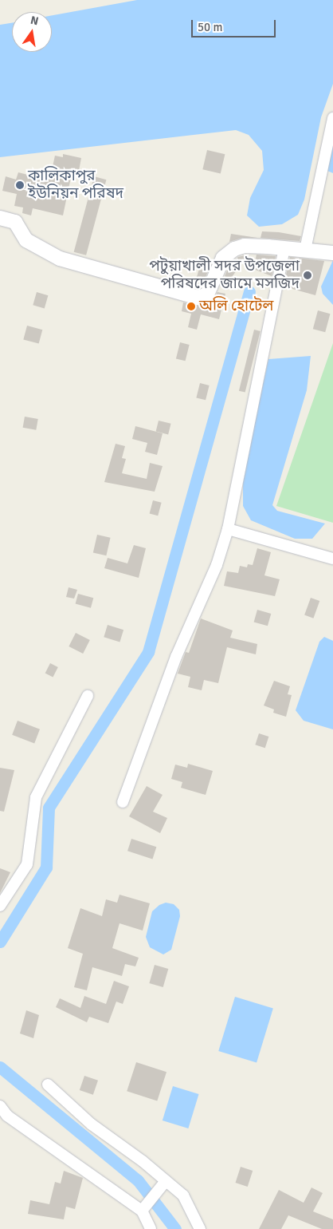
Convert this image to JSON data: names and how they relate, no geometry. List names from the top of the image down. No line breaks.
{"places":["কালিকাপুর ইউনিয়ন পরিষদ","পটুয়াখালী সদর উপজেলা পরিষদের জামে মসজিদ","অলি হোটেল"],"scale_bar":"50 m","north":"top"}
